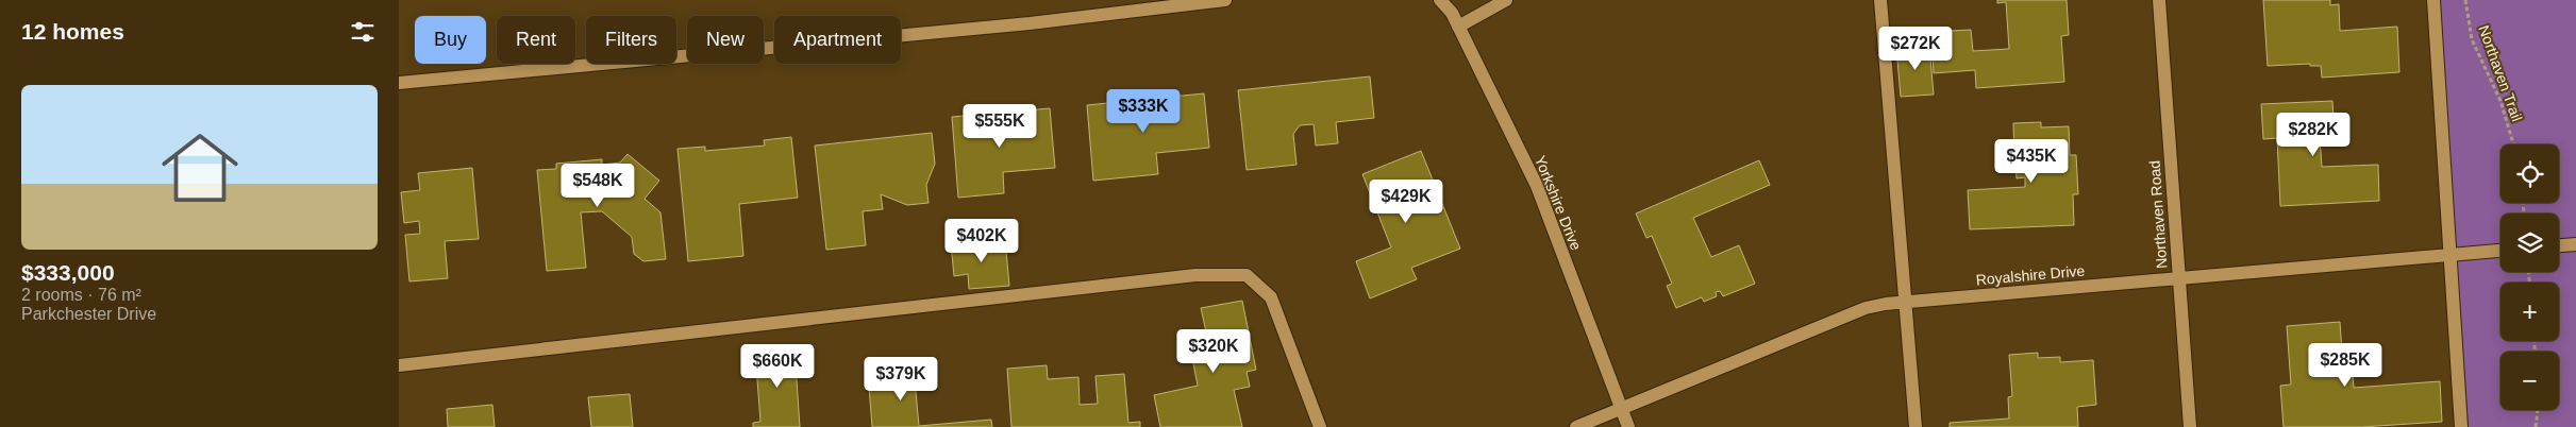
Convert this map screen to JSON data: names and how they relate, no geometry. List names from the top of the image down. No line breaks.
{"streets":{"street":["Yorkshire Drive","Northaven Road","Royalshire Drive"],"path":["Northaven Trail"]},"crossings":[["Yorkshire Drive","Royalshire Drive"],["Northaven Road","Royalshire Drive"]],"page":{"heading":"12 homes","chip":["Buy","Rent","Filters","New","Apartment"],"price":["$272K","$333K","$555K","$282K","$435K","$548K","$429K","$402K","$320K","$285K","$660K","$379K"],"list":[{"name":"$333,000","note":"2 rooms · 76 m² · Parkchester Drive"}],"map_buttons":["+","−"]}}
